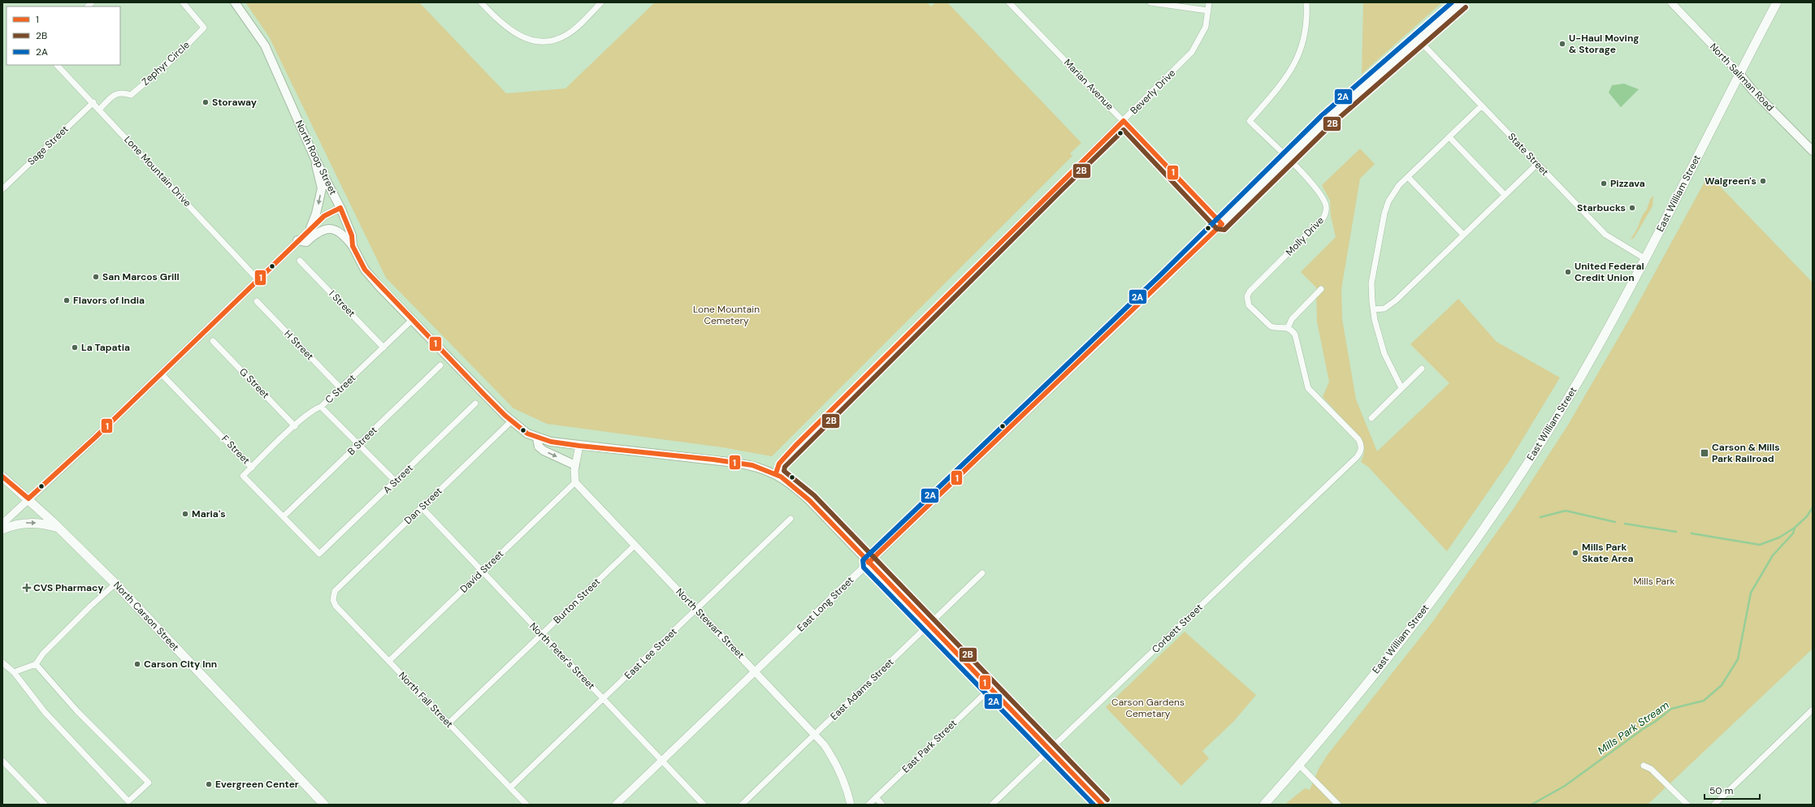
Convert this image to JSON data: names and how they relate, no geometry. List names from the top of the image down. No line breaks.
{"streets":{"main road":["North Saliman Road","North Roop Street","East William Street","North Carson Street"],"street":["Zephyr Circle","Marian Avenue","Beverly Drive","Sage Street","State Street","Lone Mountain Drive","Molly Drive","I Street","H Street","G Street","C Street","B Street","F Street","A Street","Dan Street","David Street","Burton Street","East Long Street","North Stewart Street","Corbett Street","East Lee Street","North Peter's Street","East Adams Street","North Fall Street","East Park Street"]},"crossings":[["Zephyr Circle","Lone Mountain Drive"],["North Saliman Road","East William Street"],["Marian Avenue","Beverly Drive"],["Marian Avenue","East Long Street"],["Beverly Drive","North Roop Street"],["Sage Street","Lone Mountain Drive"],["State Street","East William Street"],["State Street","East Long Street"],["North Roop Street","C Street"],["North Roop Street","Dan Street"],["North Roop Street","East Long Street"],["North Roop Street","Corbett Street"],["North Roop Street","East Adams Street"],["North Roop Street","East Park Street"],["Molly Drive","East Long Street"],["Molly Drive","Corbett Street"],["I Street","C Street"],["H Street","C Street"],["G Street","C Street"],["C Street","F Street"],["B Street","F Street"],["F Street","A Street"],["Dan Street","North Peter's Street"],["Dan Street","North Fall Street"],["David Street","North Stewart Street"],["David Street","North Peter's Street"],["David Street","North Fall Street"],["Burton Street","North Stewart Street"],["Burton Street","North Peter's Street"],["Burton Street","North Fall Street"],["East Long Street","North Stewart Street"],["East Long Street","North Peter's Street"],["North Stewart Street","East Lee Street"],["North Stewart Street","East Adams Street"],["East Lee Street","North Peter's Street"],["East Lee Street","North Fall Street"]],"water":["Mills Park Stream"],"parks":["Lone Mountain Cemetery","Mills Park","Carson Gardens Cemetary"],"places":{"other":["U-Haul Moving & Storage","Storaway","Walgreen's","Pizzava","Starbucks","United Federal Credit Union","San Marcos Grill","Flavors of India","La Tapatia","Maria's","Mills Park Skate Area","Carson City Inn","Evergreen Center"],"transit":["Carson & Mills Park Railroad"],"health":["CVS Pharmacy"]},"lines":["transit line 2A","transit line 2B","transit line 1"],"legend":["1","2B","2A"],"scale_bar":"50 m"}
